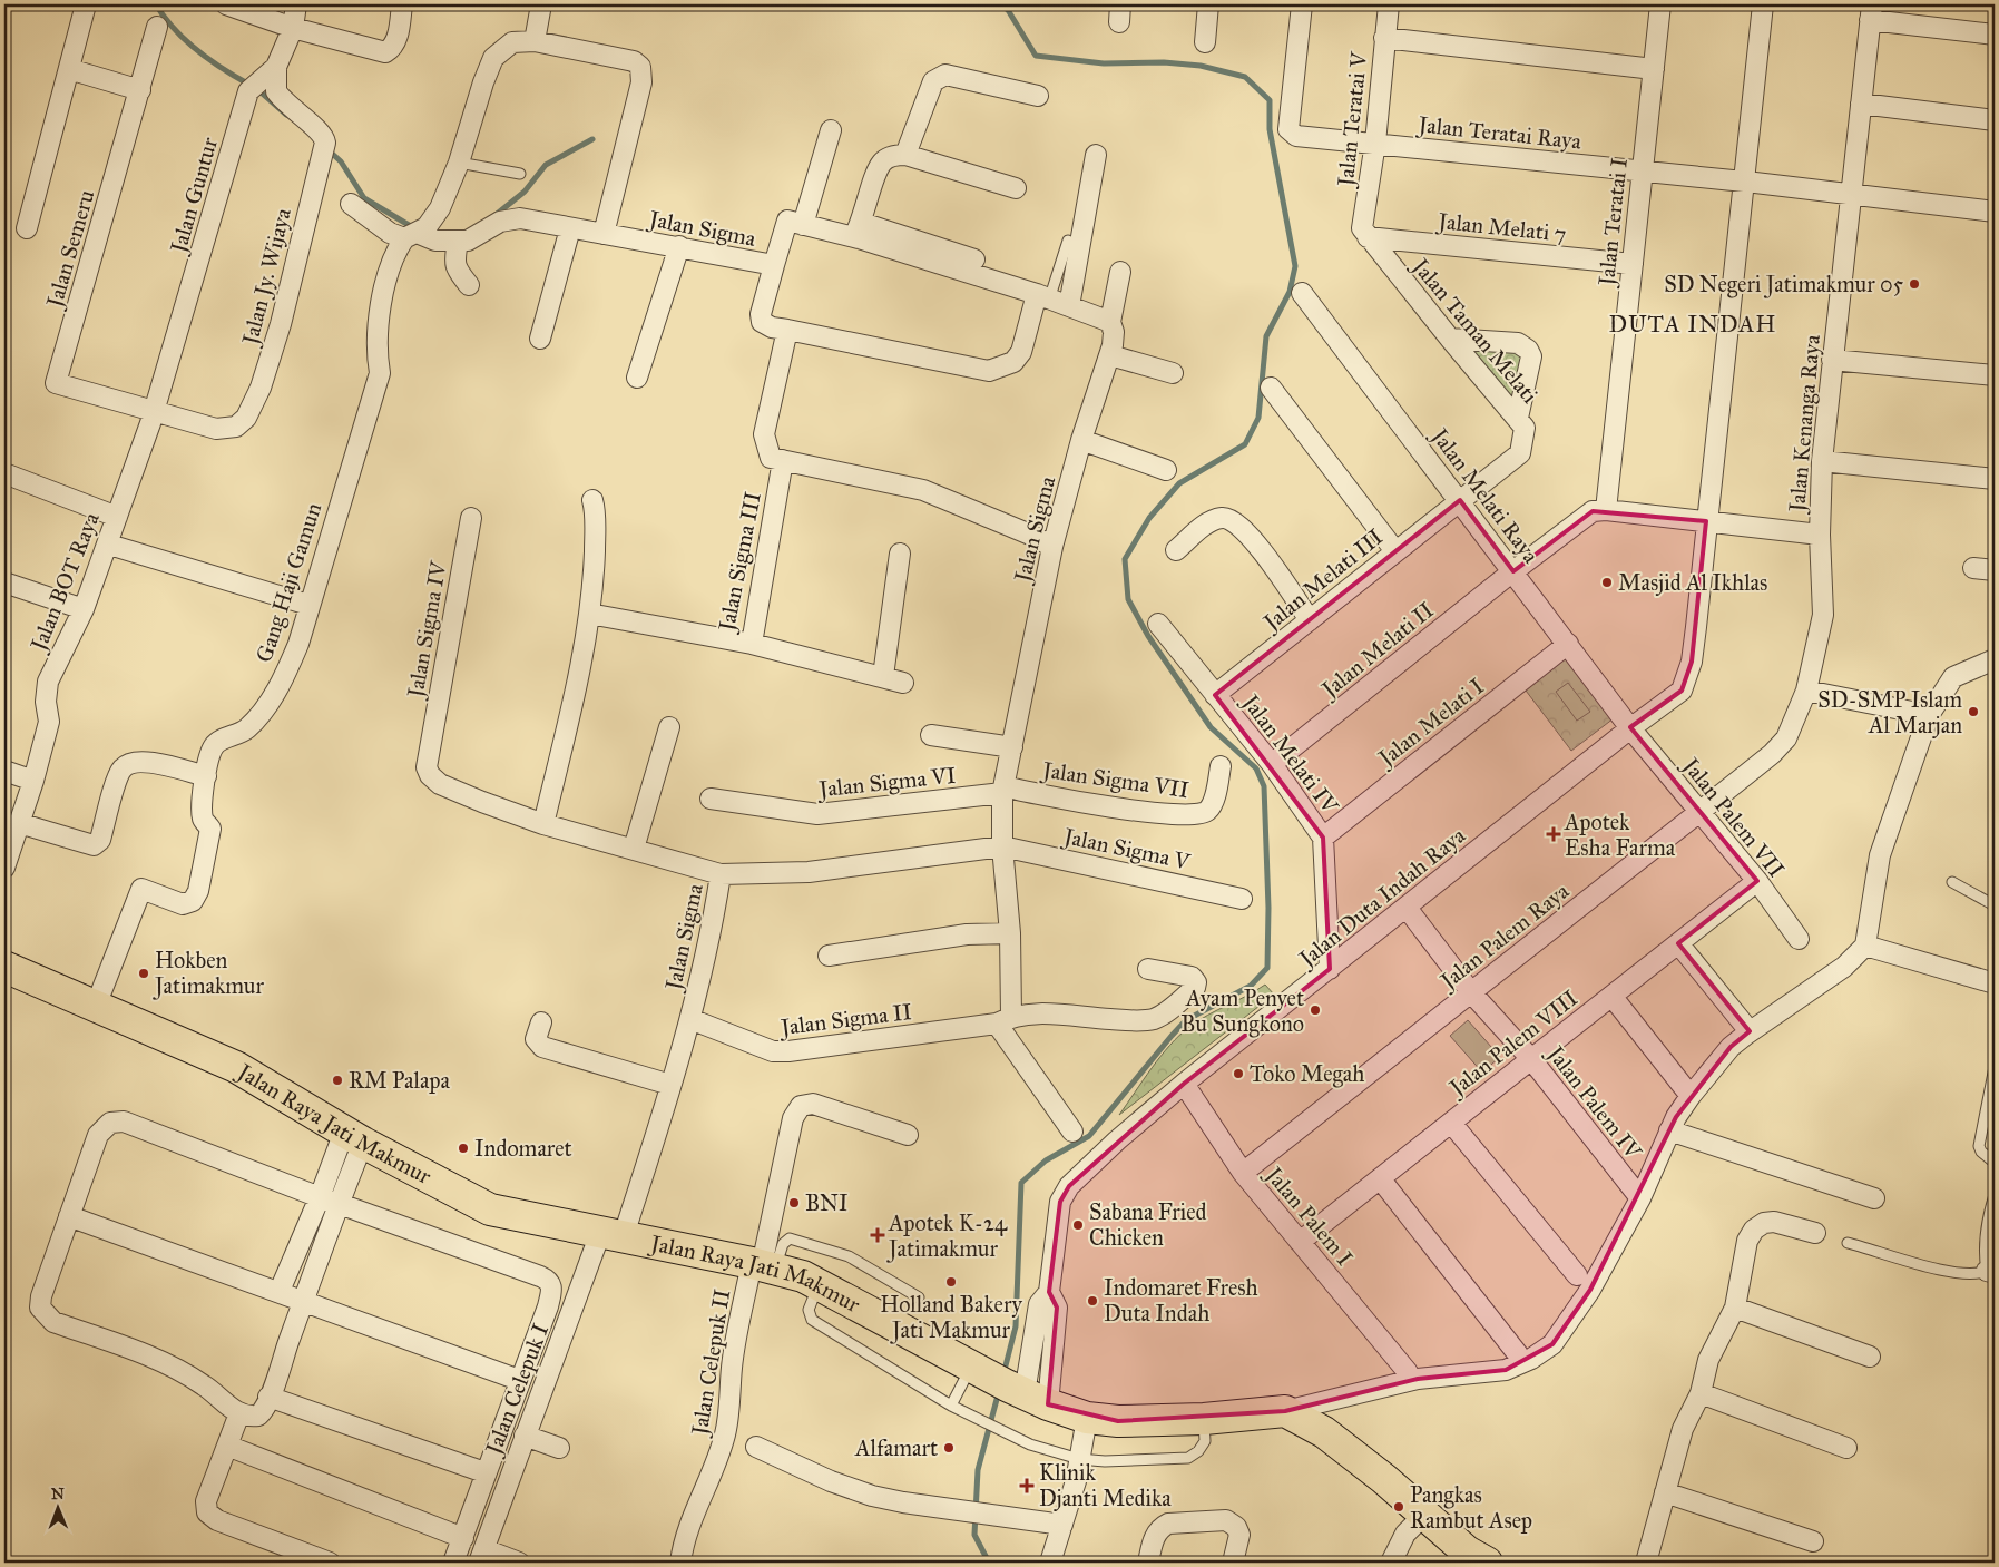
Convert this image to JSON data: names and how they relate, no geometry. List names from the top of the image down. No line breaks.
{"streets":{"main road":["Jalan Raya Jati Makmur"],"street":["Jalan Teratai V","Jalan Teratai Raya","Jalan Guntur","Jalan Teratai I","Jalan Melati 7","Jalan Sigma","Jalan Semeru","Jalan Jy. Wijaya","Jalan Taman Melati","Jalan Kenanga Raya","Jalan Melati Raya","Jalan Sigma III","Jalan Melati III","Jalan BOT Raya","Gang Haji Gamun","Jalan Sigma IV","Jalan Melati II","Jalan Melati I","Jalan Melati IV","Jalan Sigma VII","Jalan Sigma VI","Jalan Palem VII","Jalan Sigma V","Jalan Duta Indah Raya","Jalan Palem Raya","Jalan Sigma II","Jalan Palem VIII","Jalan Palem IV","Jalan Palem I","Jalan Celepuk II","Jalan Celepuk I"]},"crossings":[["Jalan Teratai V","Jalan Teratai Raya"],["Jalan Teratai V","Jalan Melati 7"],["Jalan Teratai V","Jalan Taman Melati"],["Jalan Teratai Raya","Jalan Teratai I"],["Jalan Teratai Raya","Jalan Kenanga Raya"],["Jalan Teratai Raya","Jalan Duta Indah Raya"],["Jalan Guntur","Jalan Semeru"],["Jalan Guntur","Jalan Jy. Wijaya"],["Jalan Guntur","Jalan BOT Raya"],["Jalan Teratai I","Jalan Melati 7"],["Jalan Teratai I","Jalan Kenanga Raya"],["Jalan Melati 7","Jalan Taman Melati"],["Jalan Sigma","Gang Haji Gamun"],["Jalan Sigma","Jalan Sigma IV"],["Jalan Sigma","Jalan Sigma VII"],["Jalan Sigma","Jalan Sigma VI"],["Jalan Sigma","Jalan Sigma V"],["Jalan Sigma","Jalan Sigma II"],["Jalan Sigma","Jalan Raya Jati Makmur"],["Jalan Sigma","Jalan Celepuk I"],["Jalan Semeru","Jalan Jy. Wijaya"],["Jalan Semeru","Jalan BOT Raya"],["Jalan Jy. Wijaya","Jalan BOT Raya"],["Jalan Taman Melati","Jalan Melati Raya"],["Jalan Taman Melati","Jalan Melati III"],["Jalan Kenanga Raya","Jalan Melati Raya"],["Jalan Kenanga Raya","Jalan Melati II"],["Jalan Kenanga Raya","Jalan Duta Indah Raya"],["Jalan Kenanga Raya","Jalan Palem Raya"],["Jalan Melati Raya","Jalan Melati III"],["Jalan Melati Raya","Jalan Melati II"],["Jalan Melati Raya","Jalan Melati I"],["Jalan Melati Raya","Jalan Palem VII"],["Jalan Melati Raya","Jalan Duta Indah Raya"],["Jalan Melati III","Jalan Melati IV"],["Gang Haji Gamun","Jalan Raya Jati Makmur"],["Jalan Melati II","Jalan Melati IV"],["Jalan Melati I","Jalan Melati IV"],["Jalan Melati IV","Jalan Duta Indah Raya"],["Jalan Sigma VII","Jalan Sigma VI"],["Jalan Palem VII","Jalan Duta Indah Raya"],["Jalan Palem VII","Jalan Palem Raya"],["Jalan Palem VII","Jalan Palem VIII"],["Jalan Duta Indah Raya","Jalan Palem IV"],["Jalan Duta Indah Raya","Jalan Raya Jati Makmur"],["Jalan Duta Indah Raya","Jalan Palem I"],["Jalan Palem Raya","Jalan Palem IV"],["Jalan Palem Raya","Jalan Palem I"],["Jalan Palem VIII","Jalan Palem IV"],["Jalan Palem VIII","Jalan Palem I"],["Jalan Raya Jati Makmur","Jalan Celepuk II"],["Jalan Raya Jati Makmur","Jalan Celepuk I"]],"districts":["DUTA INDAH"],"places":{"other":["SD Negeri Jatimakmur 05","Masjid Al Ikhlas","SD-SMP Islam Al Marjan","Hokben Jatimakmur","Ayam Penyet Bu Sungkono","Toko Megah","RM Palapa","Indomaret","BNI","Sabana Fried Chicken","Holland Bakery Jati Makmur","Indomaret Fresh Duta Indah","Alfamart","Pangkas Rambut Asep"],"health":["Apotek Esha Farma","Apotek K-24 Jatimakmur","Klinik Djanti Medika"]},"north":"top"}
